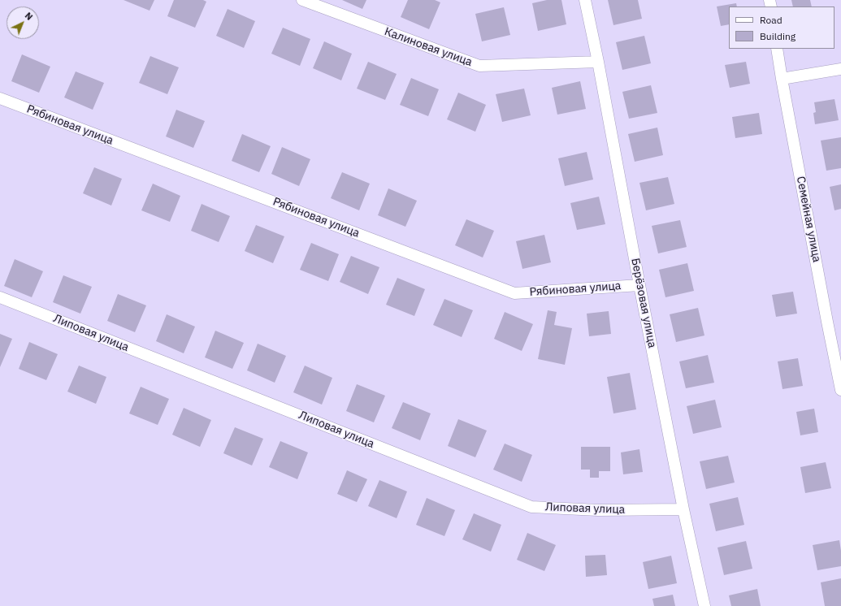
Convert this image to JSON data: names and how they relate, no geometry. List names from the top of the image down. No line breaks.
{"streets":{"street":["Калиновая улица","Рябиновая улица","Семейная улица","Берёзовая улица","Липовая улица"]},"crossings":[["Калиновая улица","Берёзовая улица"],["Рябиновая улица","Берёзовая улица"],["Берёзовая улица","Липовая улица"]],"legend":["Road","Building"],"north":"top right"}
